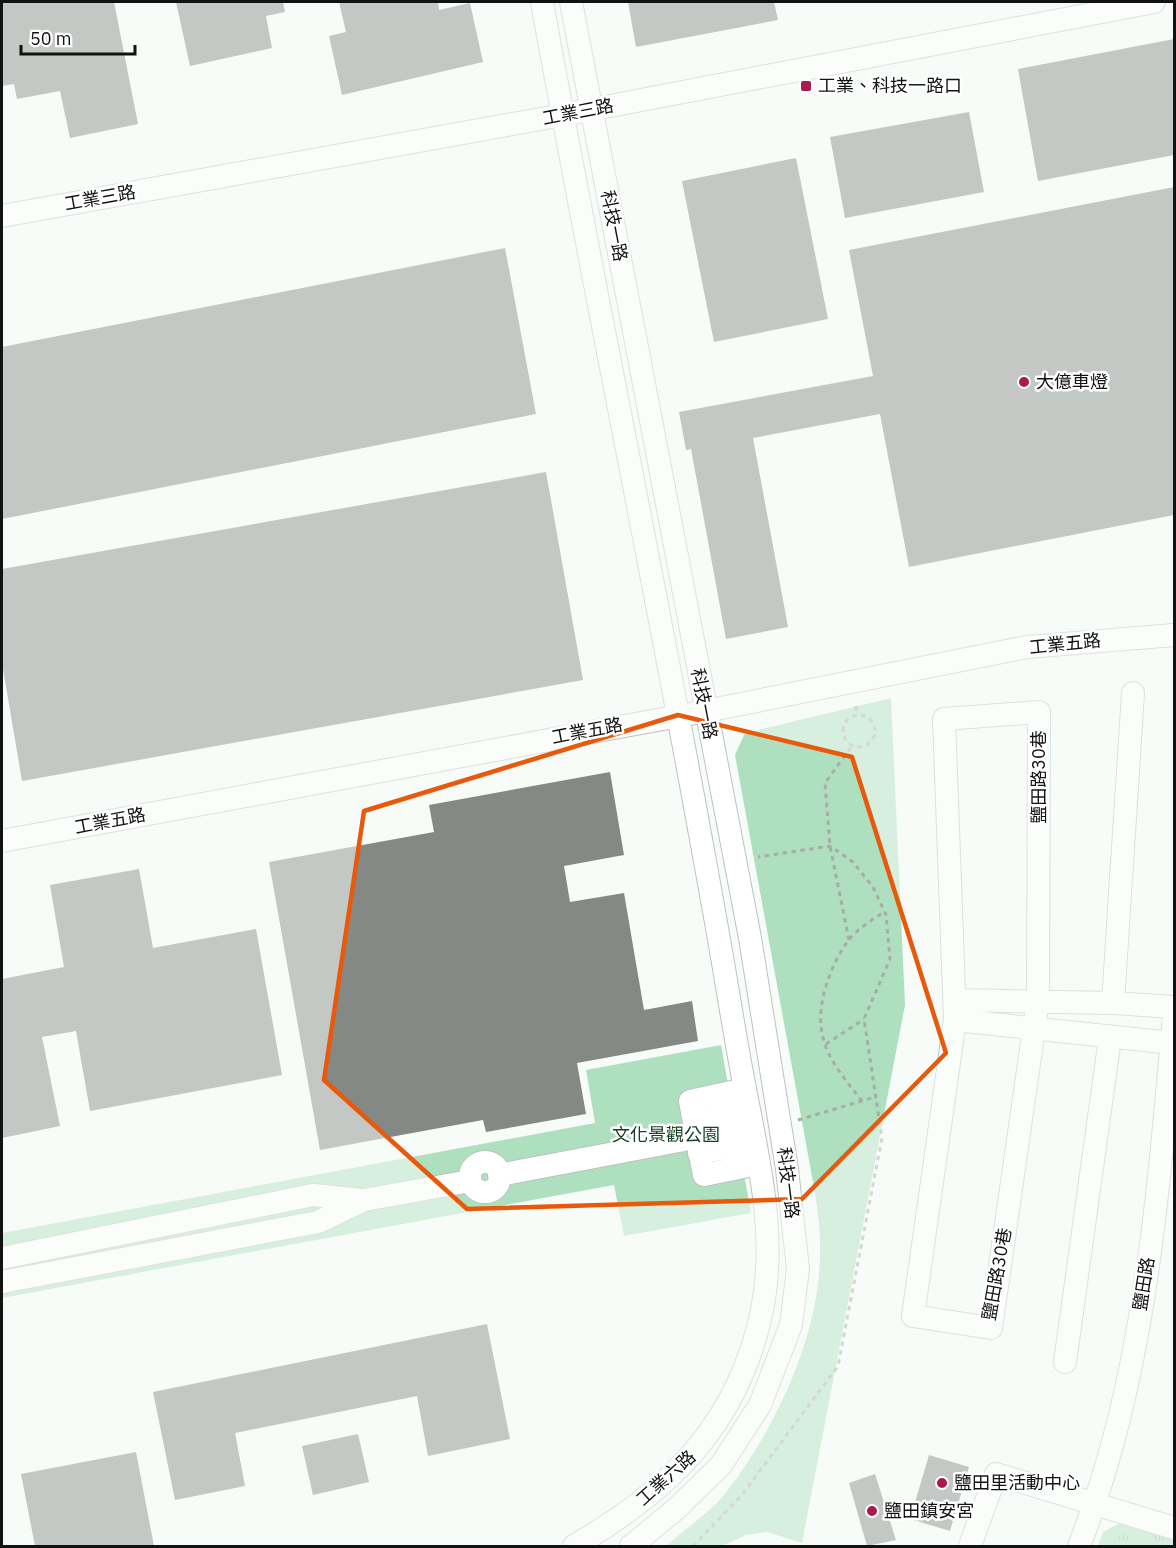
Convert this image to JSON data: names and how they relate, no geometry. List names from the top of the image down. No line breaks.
{"streets":{"street":["工業三路","科技一路","工業五路","鹽田路30巷","鹽田路","工業六路"]},"crossings":[["工業三路","科技一路"],["科技一路","工業五路"],["科技一路","工業六路"]],"parks":["文化景觀公園"],"places":{"transit":["工業、科技一路口"],"other":["大億車燈","鹽田里活動中心","鹽田鎮安宮"]},"scale_bar":"50 m"}
